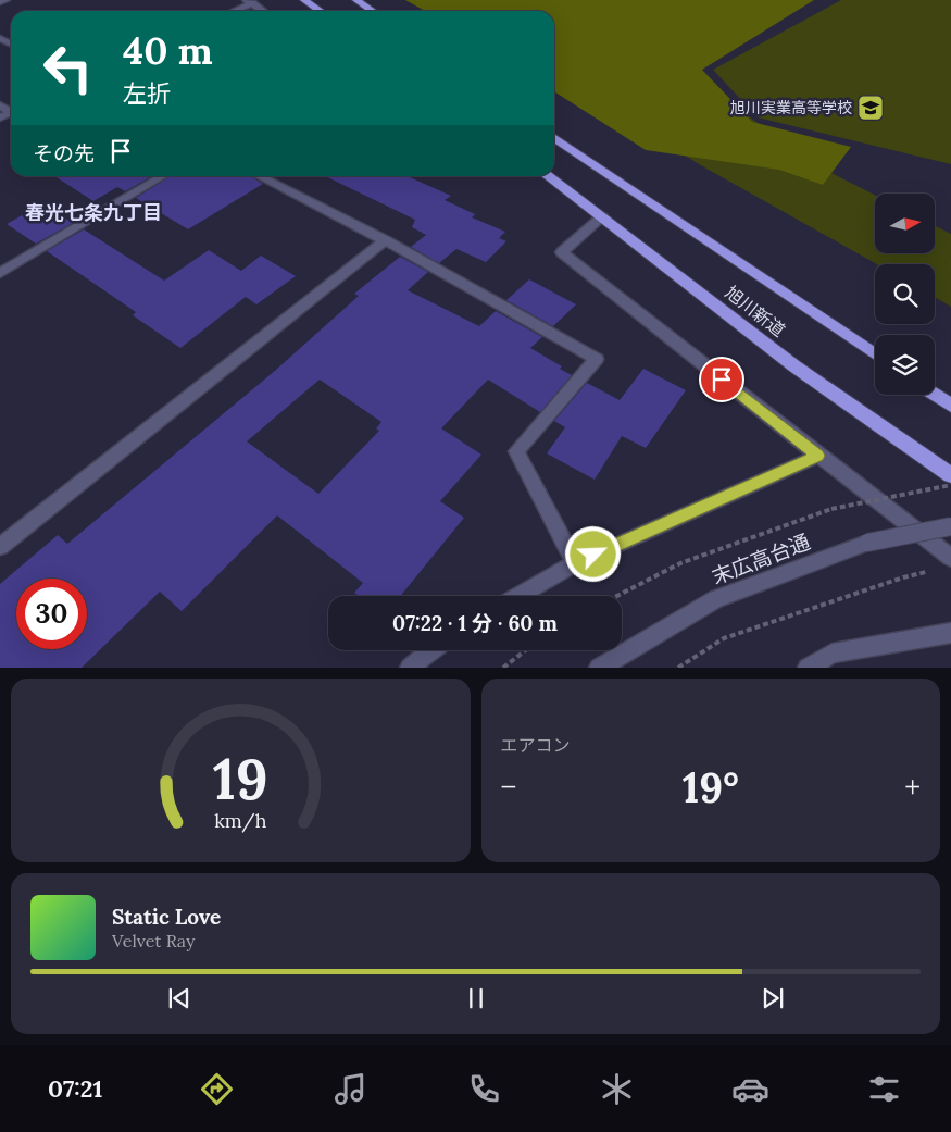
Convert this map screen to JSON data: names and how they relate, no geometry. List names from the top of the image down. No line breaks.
{"streets":{"highway":["旭川新道"],"street":["末広高台通"]},"districts":["春光七条九丁目"],"places":{"school or university":["旭川実業高等学校"]},"north":"right","page":{"turn":["40 m","左折"],"then":"その先","limit":"30","trip":"07:22 · 1 分 · 60 m","tile":"エアコン","heat":["−","19°","+"],"song":["Static Love","Velvet Ray"],"tabs":"07:21","gauge":["19","km/h"]}}
